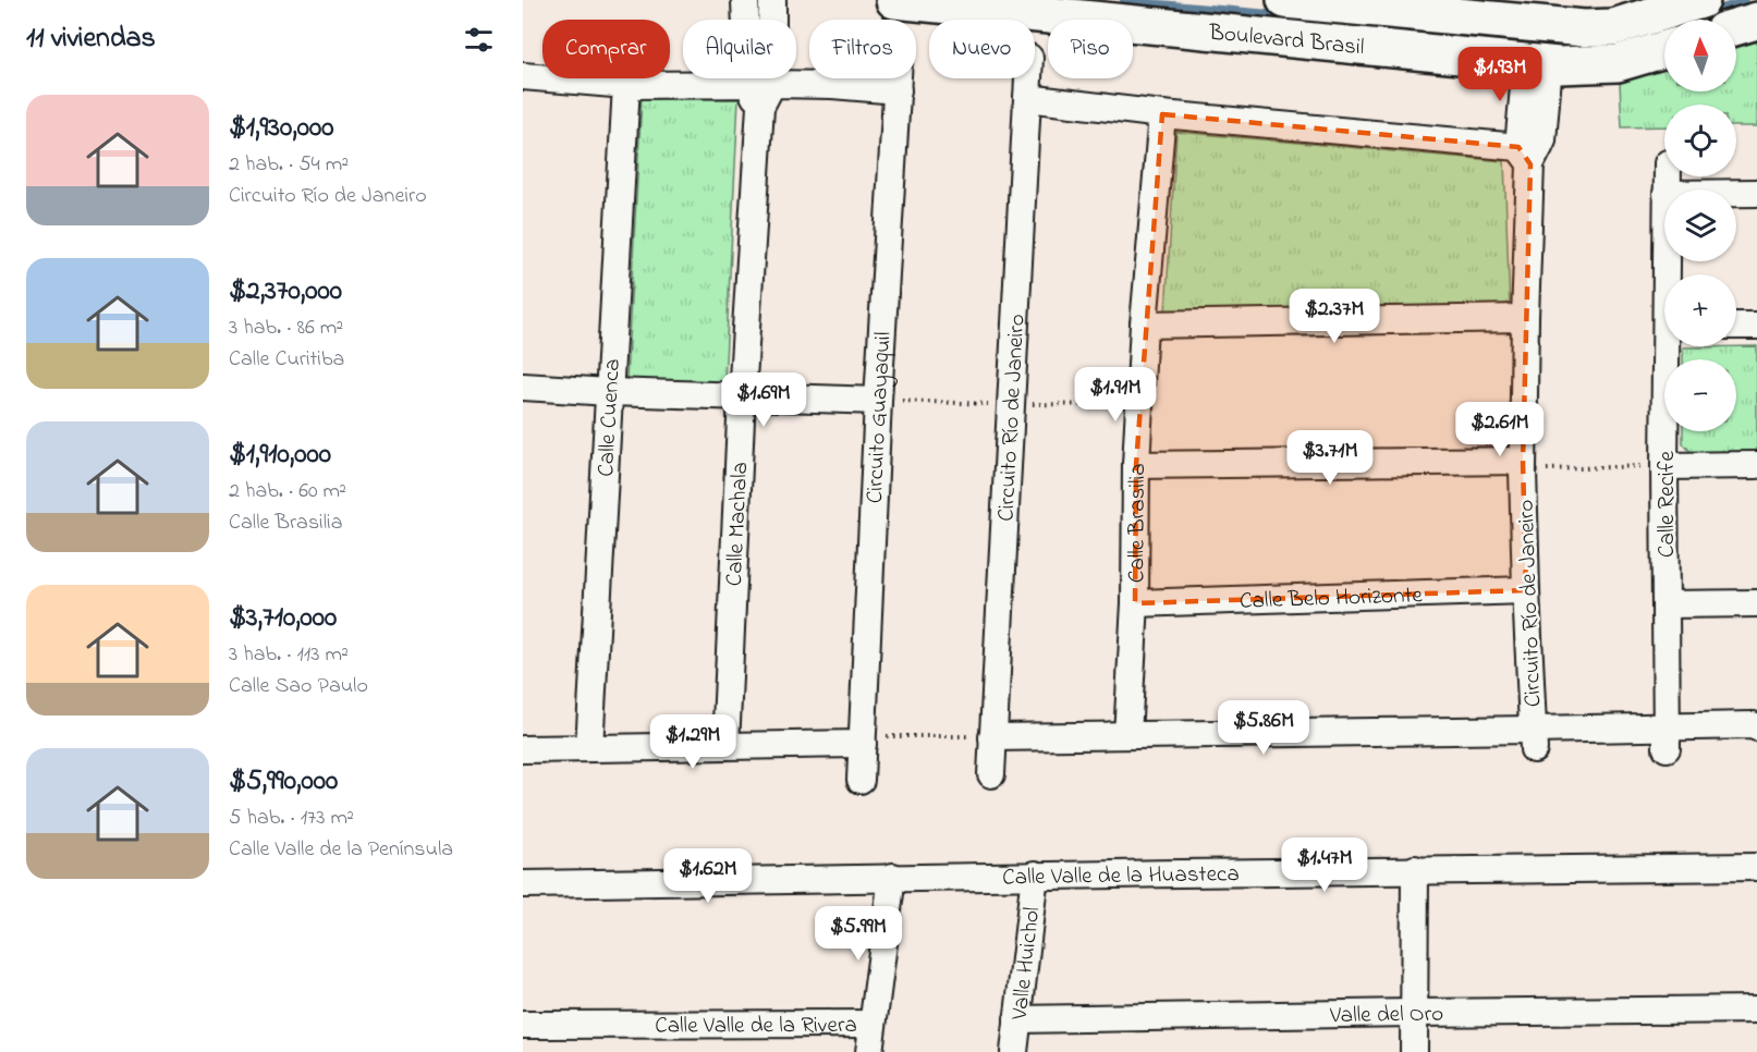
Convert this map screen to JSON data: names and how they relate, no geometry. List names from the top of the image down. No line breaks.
{"streets":{"main road":["Boulevard Brasil"],"street":["Calle Cuenca","Circuito Guayaquil","Circuito Río de Janeiro","Calle Recife","Calle Brasilia","Calle Machala","Calle Belo Horizonte","Calle Valle de la Huasteca","Valle Huichol","Valle del Oro","Calle Valle de la Rivera"]},"crossings":[["Boulevard Brasil","Circuito Río de Janeiro"],["Circuito Río de Janeiro","Calle Brasilia"],["Circuito Río de Janeiro","Calle Belo Horizonte"],["Calle Brasilia","Calle Belo Horizonte"],["Calle Valle de la Huasteca","Valle Huichol"],["Valle Huichol","Valle del Oro"]],"north":"top","page":{"heading":"11 viviendas","map_buttons":["+","−"],"chip":["Comprar","Alquilar","Filtros","Nuevo","Piso"],"price":["$1.93M","$2.37M","$1.91M","$1.69M","$2.61M","$3.71M","$5.86M","$1.29M","$1.47M","$1.62M","$5.99M"],"list":[{"name":"$1,930,000","note":"2 hab. · 54 m² · Circuito Río de Janeiro"},{"name":"$2,370,000","note":"3 hab. · 86 m² · Calle Curitiba"},{"name":"$1,910,000","note":"2 hab. · 60 m² · Calle Brasilia"},{"name":"$3,710,000","note":"3 hab. · 113 m² · Calle Sao Paulo"},{"name":"$5,990,000","note":"5 hab. · 173 m² · Calle Valle de la Península"}]}}
